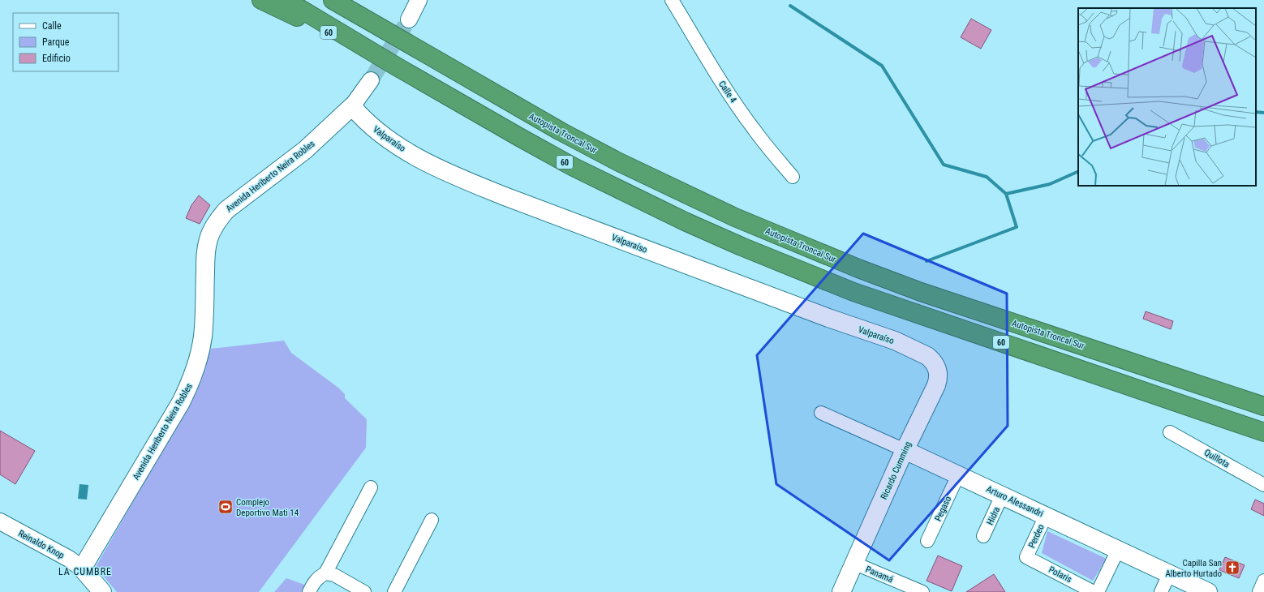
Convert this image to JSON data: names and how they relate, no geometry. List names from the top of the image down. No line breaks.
{"streets":{"highway":["60","Autopista Troncal Sur"],"main road":["Valparaíso","Avenida Heriberto Neira Robles","Ricardo Cumming","Arturo Alessandri"],"street":["Calle 4","Quillota","Pegaso","Hidra","Perdeo","Reinaldo Knop","Panamá","Polaris"]},"crossings":[["Valparaíso","Avenida Heriberto Neira Robles"],["Valparaíso","Ricardo Cumming"],["Avenida Heriberto Neira Robles","Reinaldo Knop"],["Ricardo Cumming","Arturo Alessandri"],["Ricardo Cumming","Panamá"],["Arturo Alessandri","Pegaso"],["Arturo Alessandri","Hidra"],["Arturo Alessandri","Perdeo"],["Perdeo","Polaris"]],"districts":["LA CUMBRE"],"places":{"sports":["Complejo Deportivo Mati 14"],"church":["Capilla San Alberto Hurtado"]},"legend":["Calle","Parque","Edificio"]}
